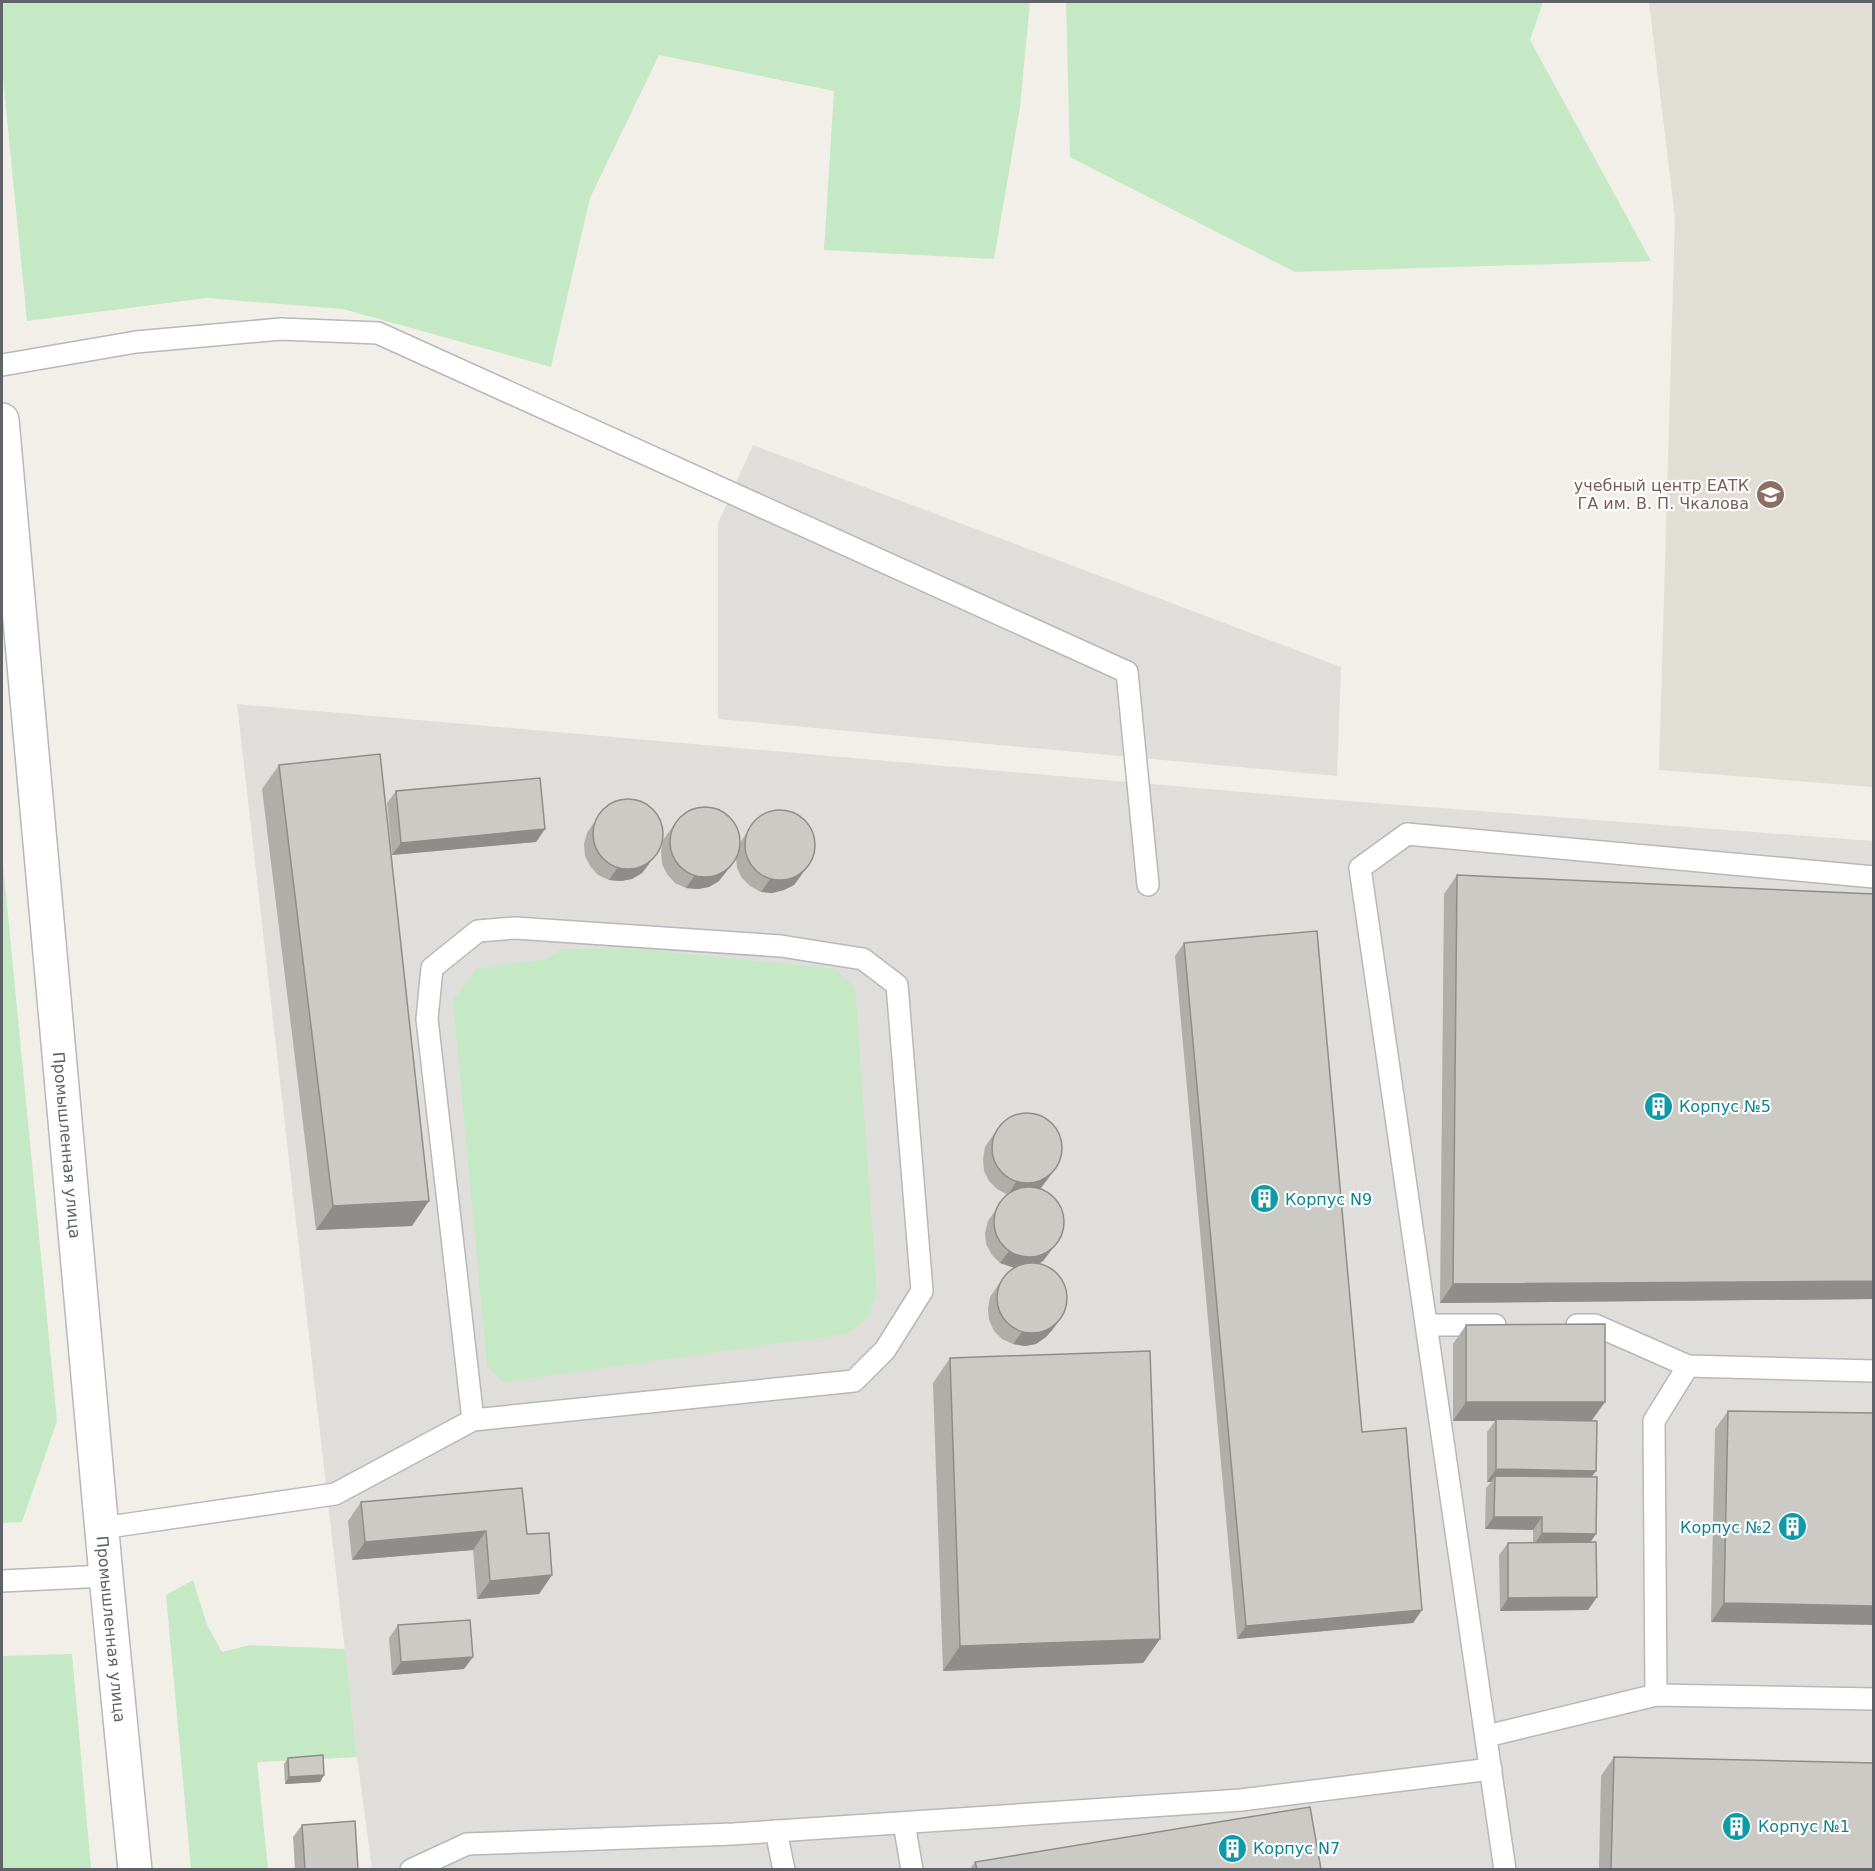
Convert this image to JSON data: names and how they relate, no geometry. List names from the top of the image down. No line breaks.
{"streets":{"street":["Промышленная улица"]},"places":{"school or university":["учебный центр ЕАТК ГА им. В. П. Чкалова"],"building":["Корпус №5","Корпус N9","Корпус №2","Корпус №1","Корпус N7"]}}
